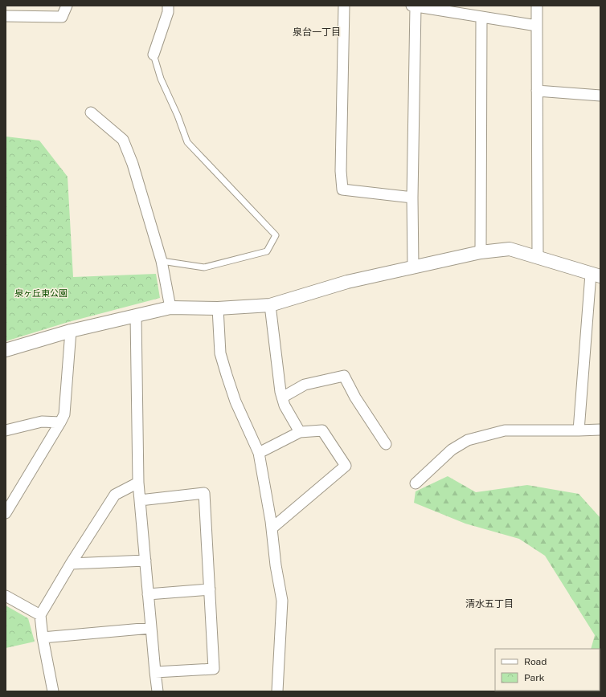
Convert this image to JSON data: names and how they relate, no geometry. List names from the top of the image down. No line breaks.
{"districts":["泉台一丁目","清水五丁目"],"parks":["泉ヶ丘東公園"],"legend":["Road","Park"]}
